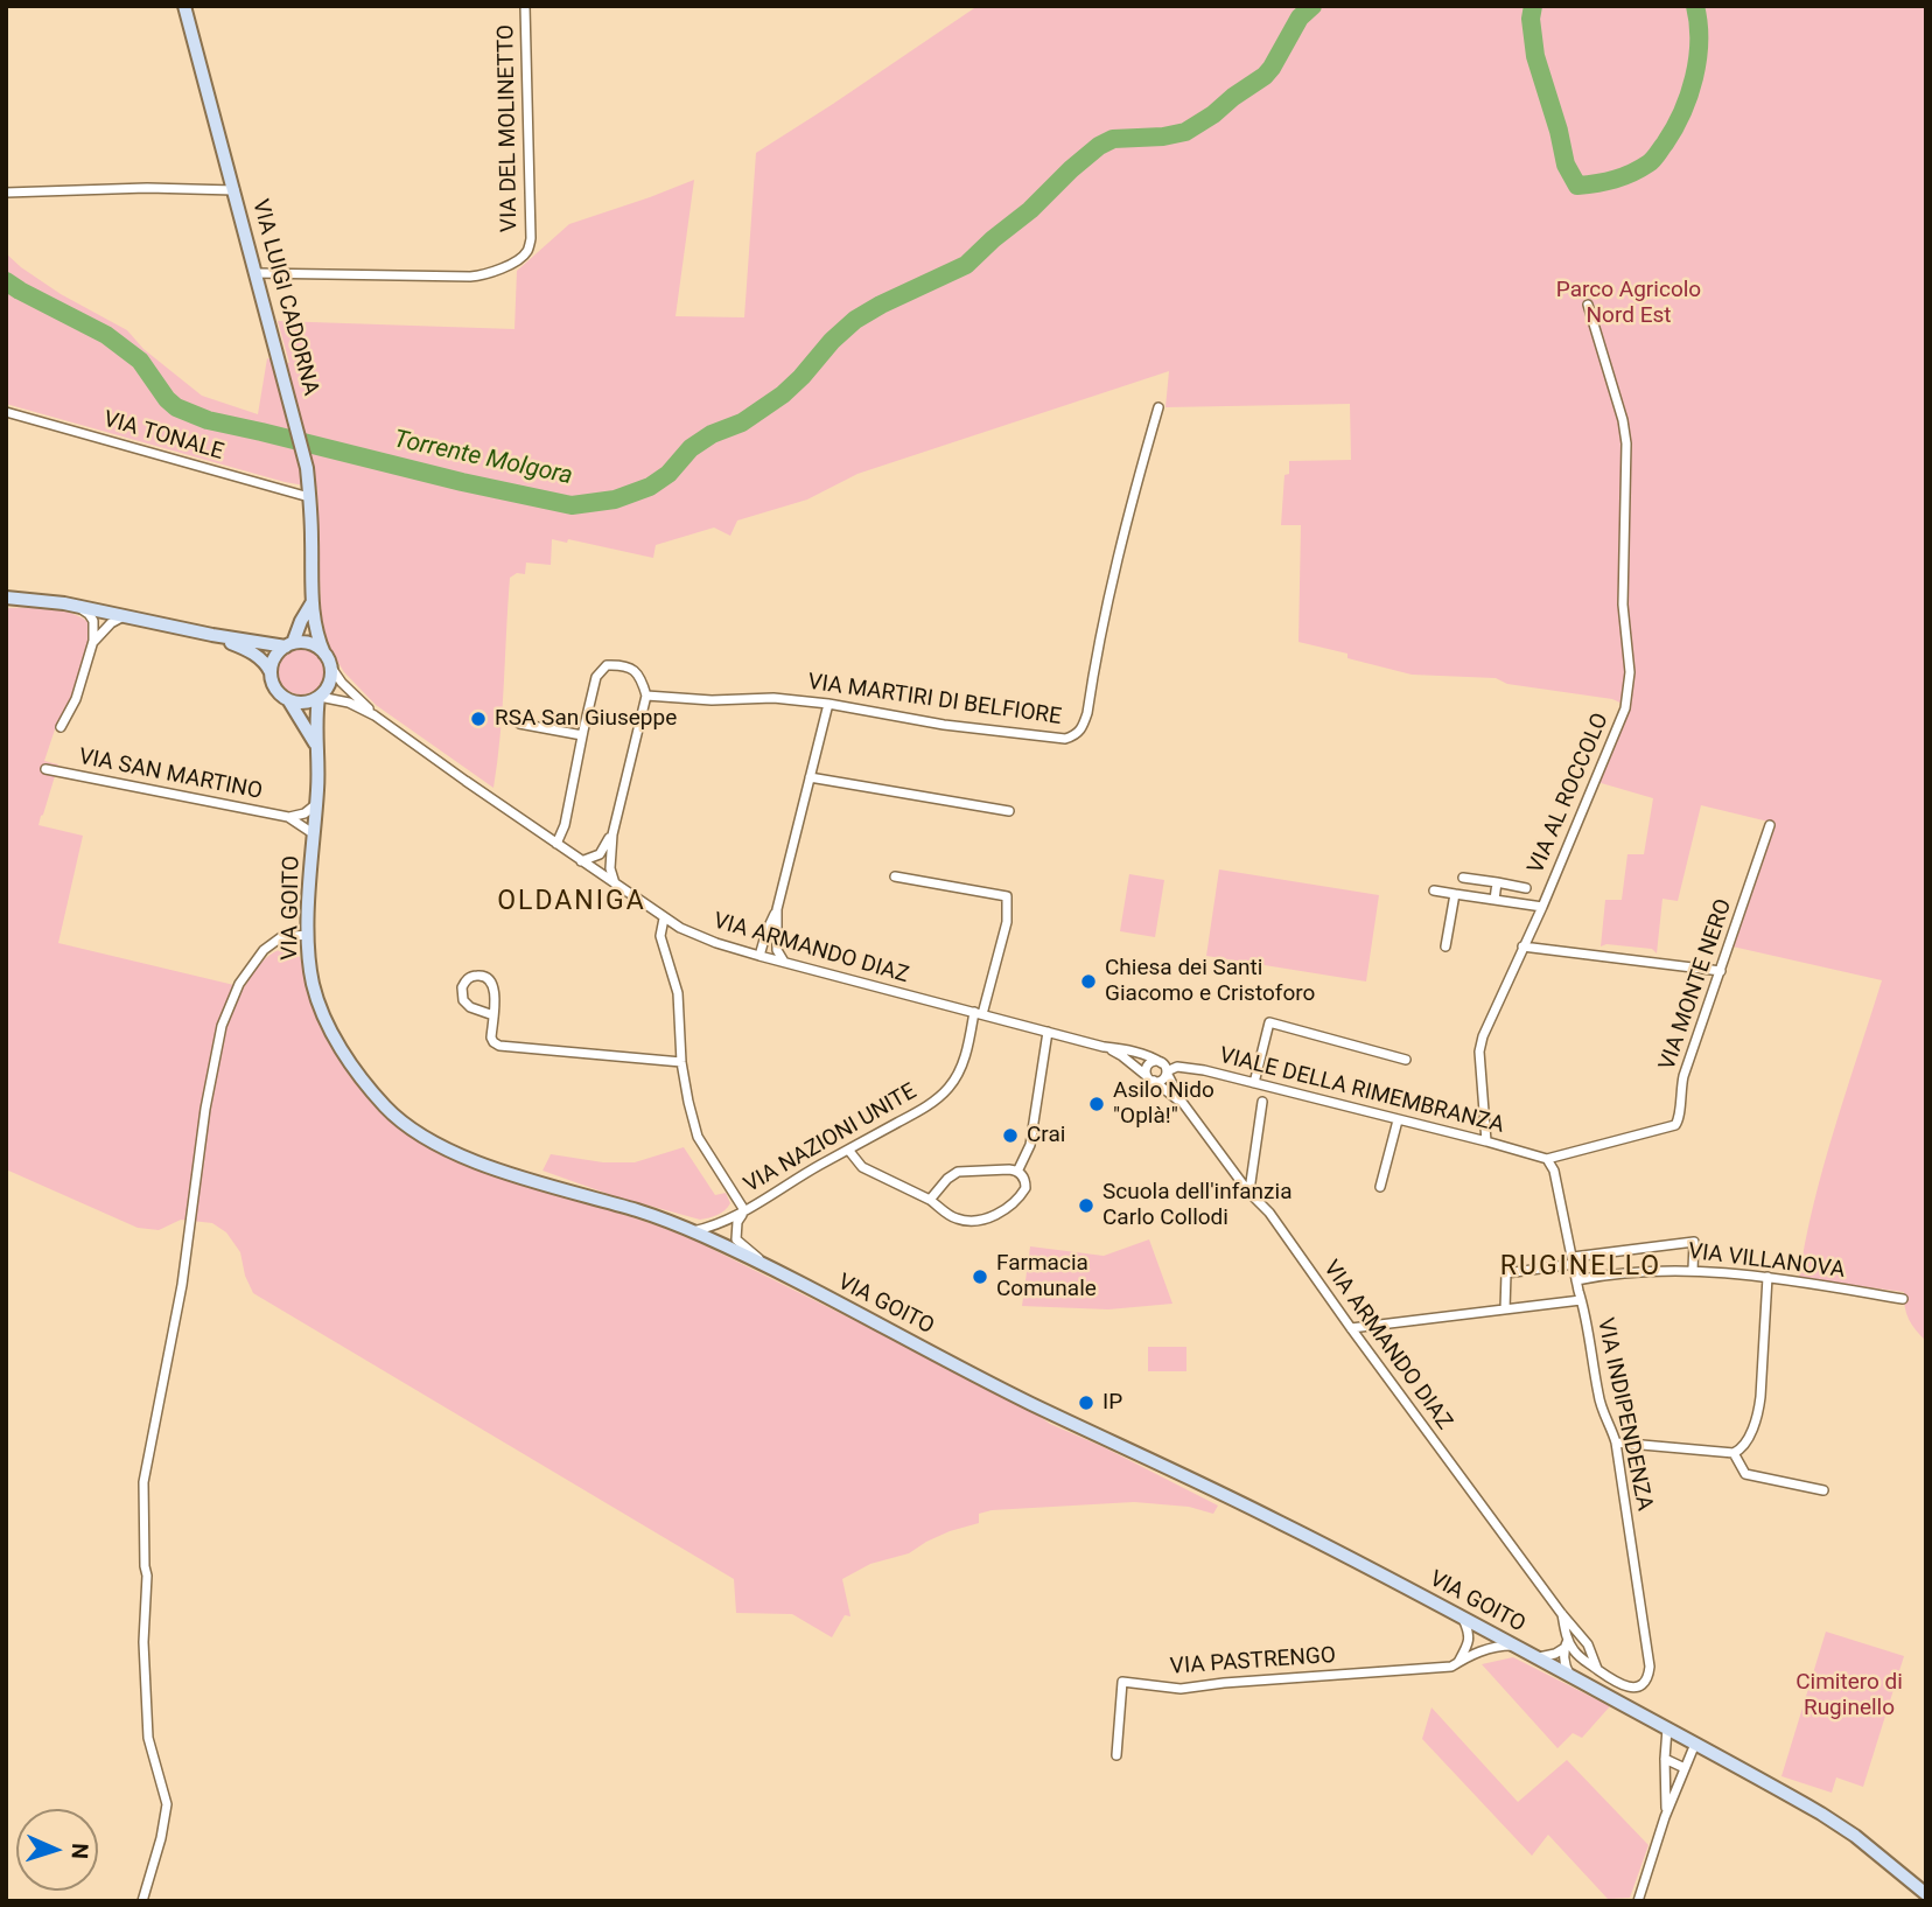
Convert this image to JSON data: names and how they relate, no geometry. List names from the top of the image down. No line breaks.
{"streets":{"street":["VIA DEL MOLINETTO","VIA LUIGI CADORNA","VIA TONALE","VIA MARTIRI DI BELFIORE","VIA SAN MARTINO","VIA AL ROCCOLO","VIA GOITO","VIA ARMANDO DIAZ","VIA MONTE NERO","VIALE DELLA RIMEMBRANZA","VIA NAZIONI UNITE","VIA VILLANOVA","VIA INDIPENDENZA","VIA PASTRENGO"]},"crossings":[["VIA DEL MOLINETTO","VIA LUIGI CADORNA"],["VIA LUIGI CADORNA","VIA TONALE"],["VIA LUIGI CADORNA","VIA GOITO"],["VIA LUIGI CADORNA","VIA ARMANDO DIAZ"],["VIA SAN MARTINO","VIA GOITO"],["VIA AL ROCCOLO","VIALE DELLA RIMEMBRANZA"],["VIA GOITO","VIA ARMANDO DIAZ"],["VIA GOITO","VIA NAZIONI UNITE"],["VIA GOITO","VIA PASTRENGO"],["VIA ARMANDO DIAZ","VIALE DELLA RIMEMBRANZA"],["VIA ARMANDO DIAZ","VIA NAZIONI UNITE"],["VIA ARMANDO DIAZ","VIA INDIPENDENZA"],["VIA MONTE NERO","VIALE DELLA RIMEMBRANZA"],["VIA MONTE NERO","VIA INDIPENDENZA"],["VIALE DELLA RIMEMBRANZA","VIA INDIPENDENZA"],["VIA VILLANOVA","VIA INDIPENDENZA"]],"districts":["OLDANIGA","RUGINELLO"],"water":["Torrente Molgora"],"parks":["Parco Agricolo Nord Est","Cimitero di Ruginello"],"places":["RSA San Giuseppe","Chiesa dei Santi Giacomo e Cristoforo","Asilo Nido \"Oplà!\"","Crai","Scuola dell'infanzia Carlo Collodi","Farmacia Comunale","IP"],"north":"right"}
